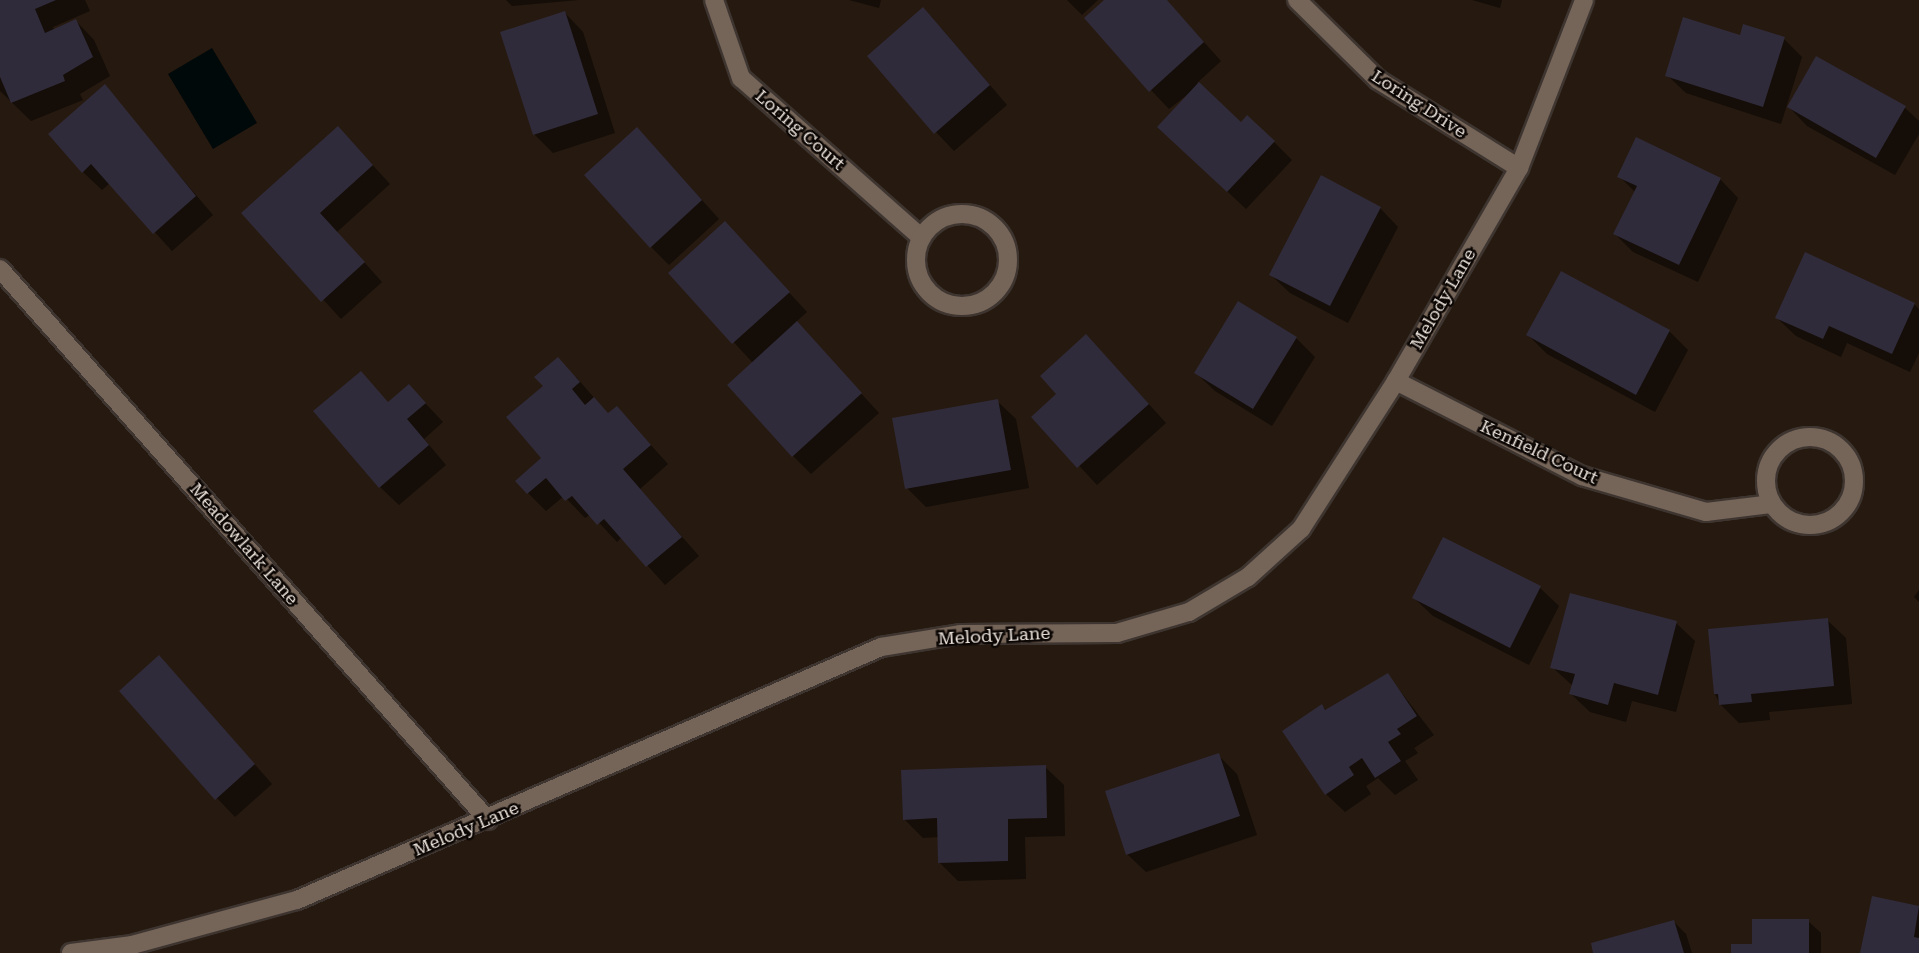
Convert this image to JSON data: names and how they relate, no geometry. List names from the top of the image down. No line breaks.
{"streets":{"street":["Loring Drive","Loring Court","Melody Lane","Kenfield Court","Meadowlark Lane"]},"crossings":[["Loring Drive","Melody Lane"],["Melody Lane","Kenfield Court"],["Melody Lane","Meadowlark Lane"]]}
